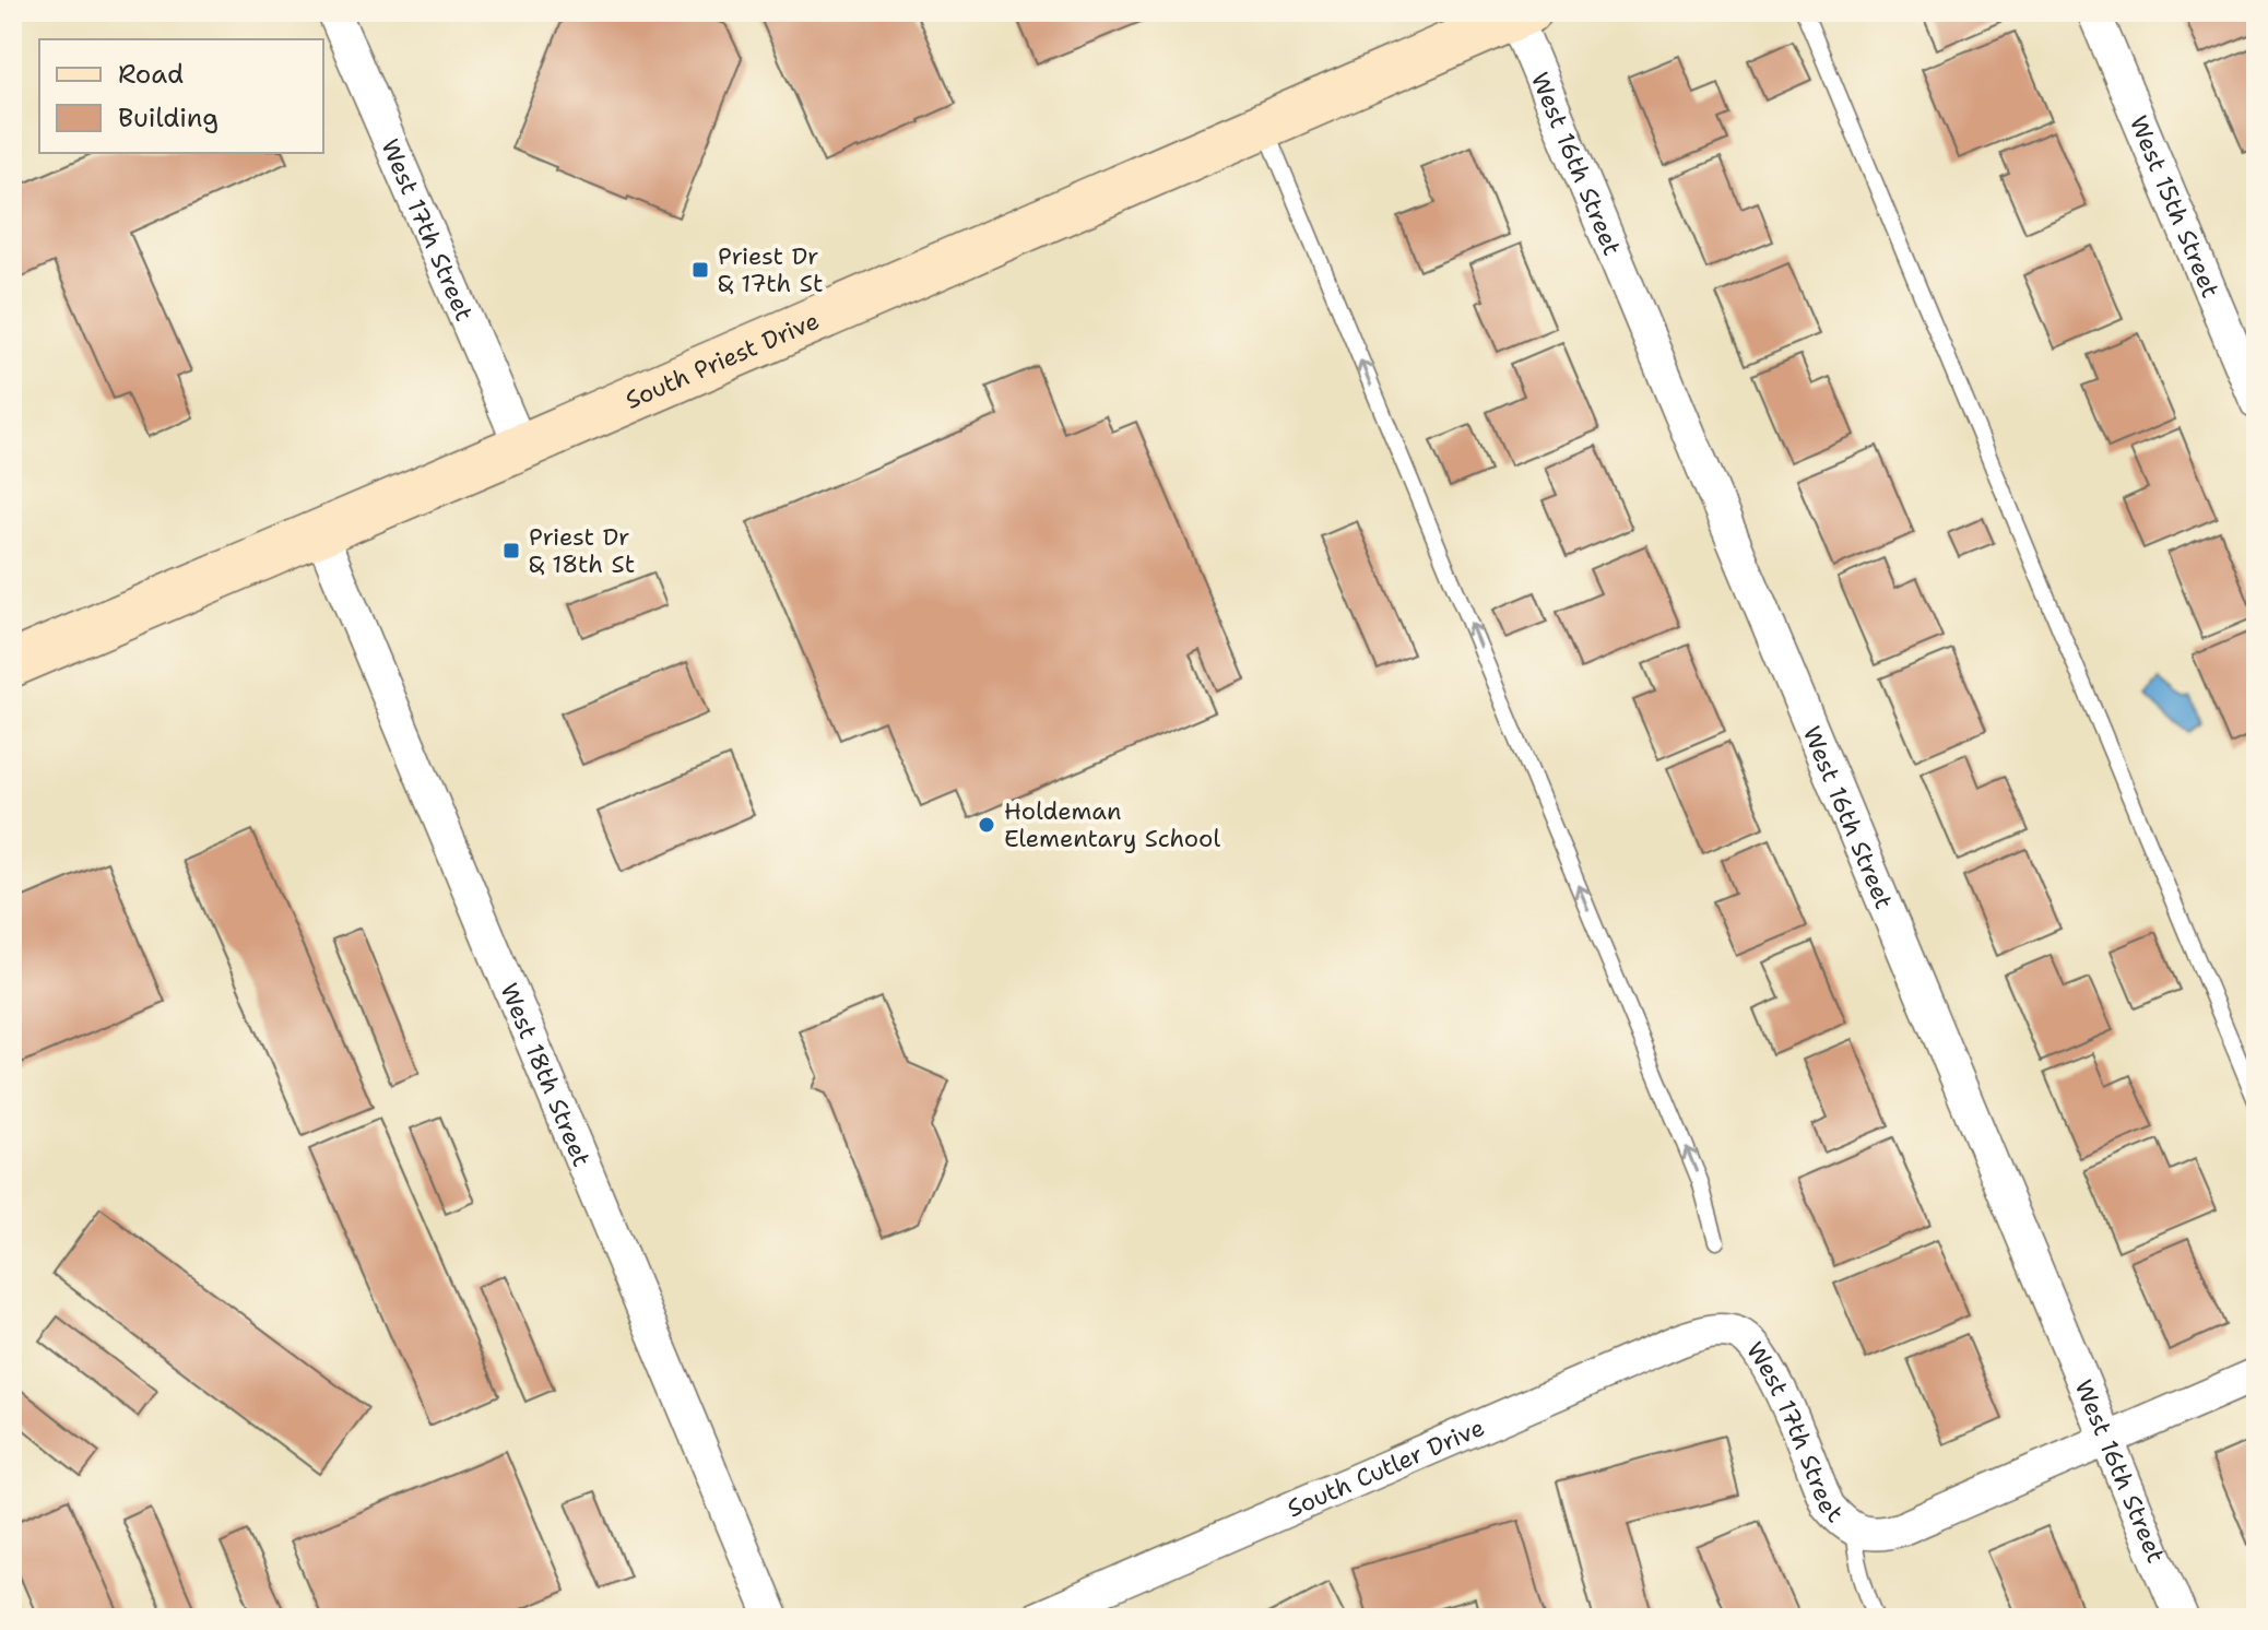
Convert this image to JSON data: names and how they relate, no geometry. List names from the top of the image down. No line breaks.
{"streets":{"main road":["South Priest Drive"],"street":["West 16th Street","West 15th Street","West 17th Street","West 18th Street","South Cutler Drive"]},"crossings":[["West 16th Street","South Priest Drive"],["West 17th Street","South Priest Drive"],["West 17th Street","South Cutler Drive"],["South Priest Drive","West 18th Street"]],"places":{"transit":["Priest Dr & 17th St","Priest Dr & 18th St"],"other":["Holdeman Elementary School"]},"legend":["Road","Building"]}
